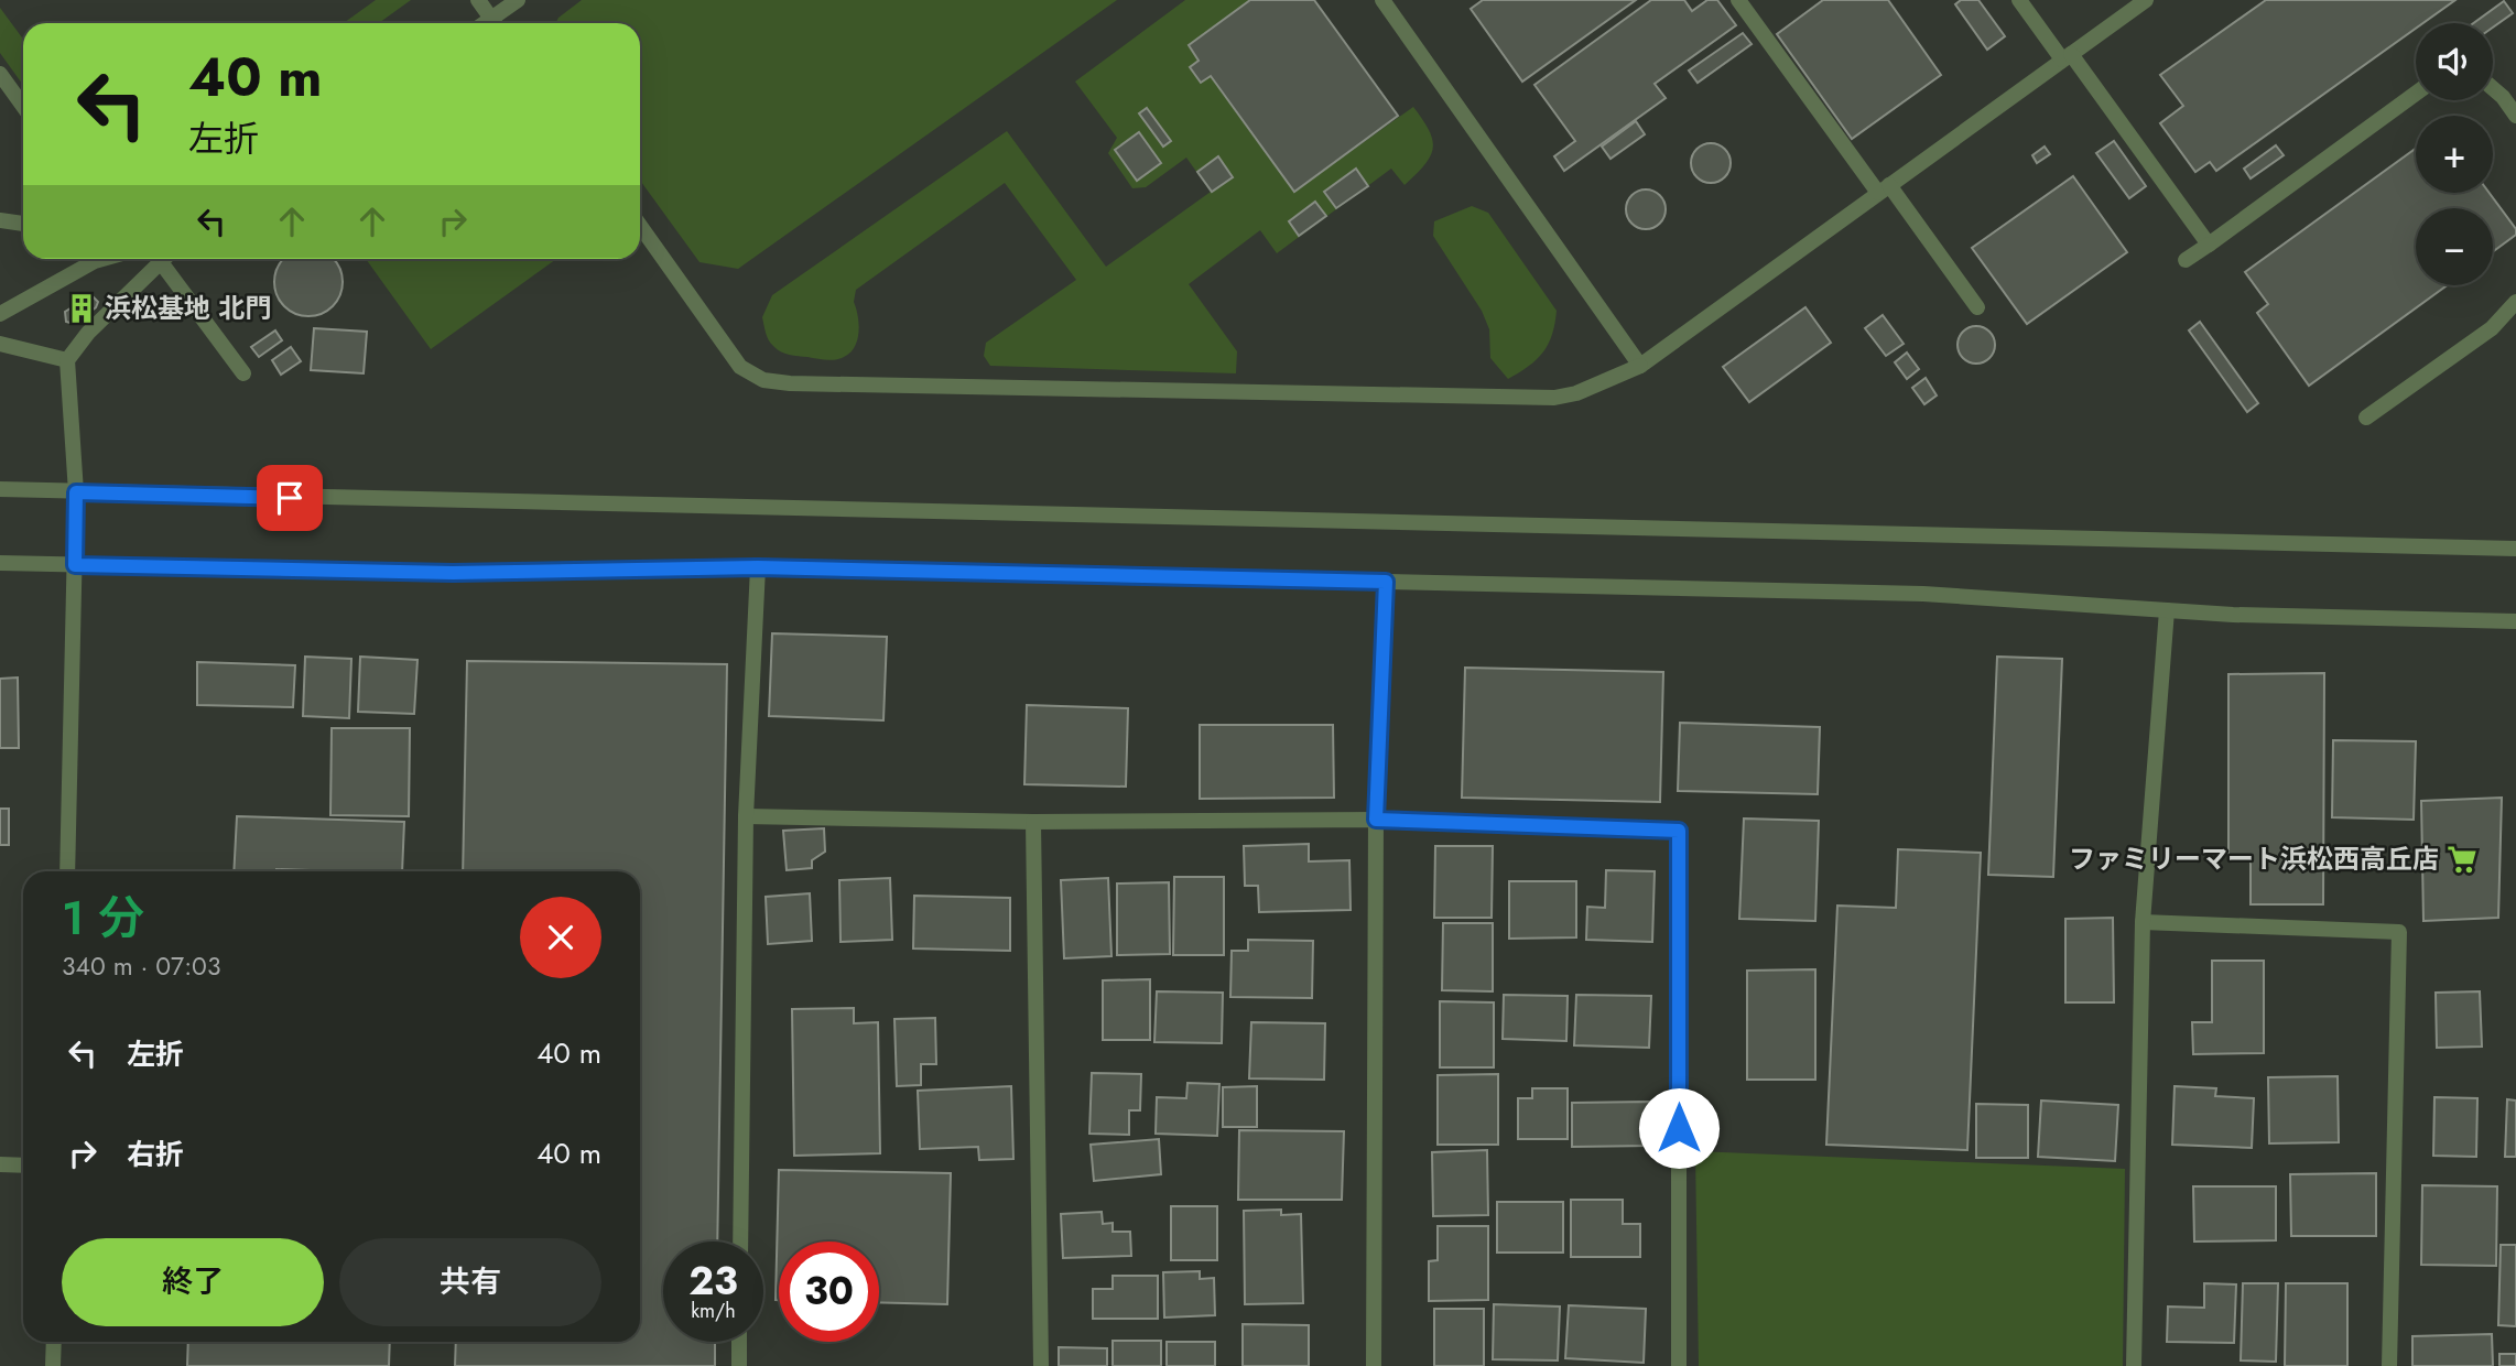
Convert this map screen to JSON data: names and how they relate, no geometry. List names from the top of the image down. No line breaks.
{"places":{"building":["浜松基地 北門"],"supermarket":["ファミリーマート浜松西高丘店"]},"page":{"map_buttons":["+","−"],"turn":["40 m","左折"],"heading":["1 分","340 m · 07:03"],"list":[{"name":"左折","value":"40 m"},{"name":"右折","value":"40 m"}],"buttons":["終了","共有"],"speed":"23 km/h","limit":"30"}}
